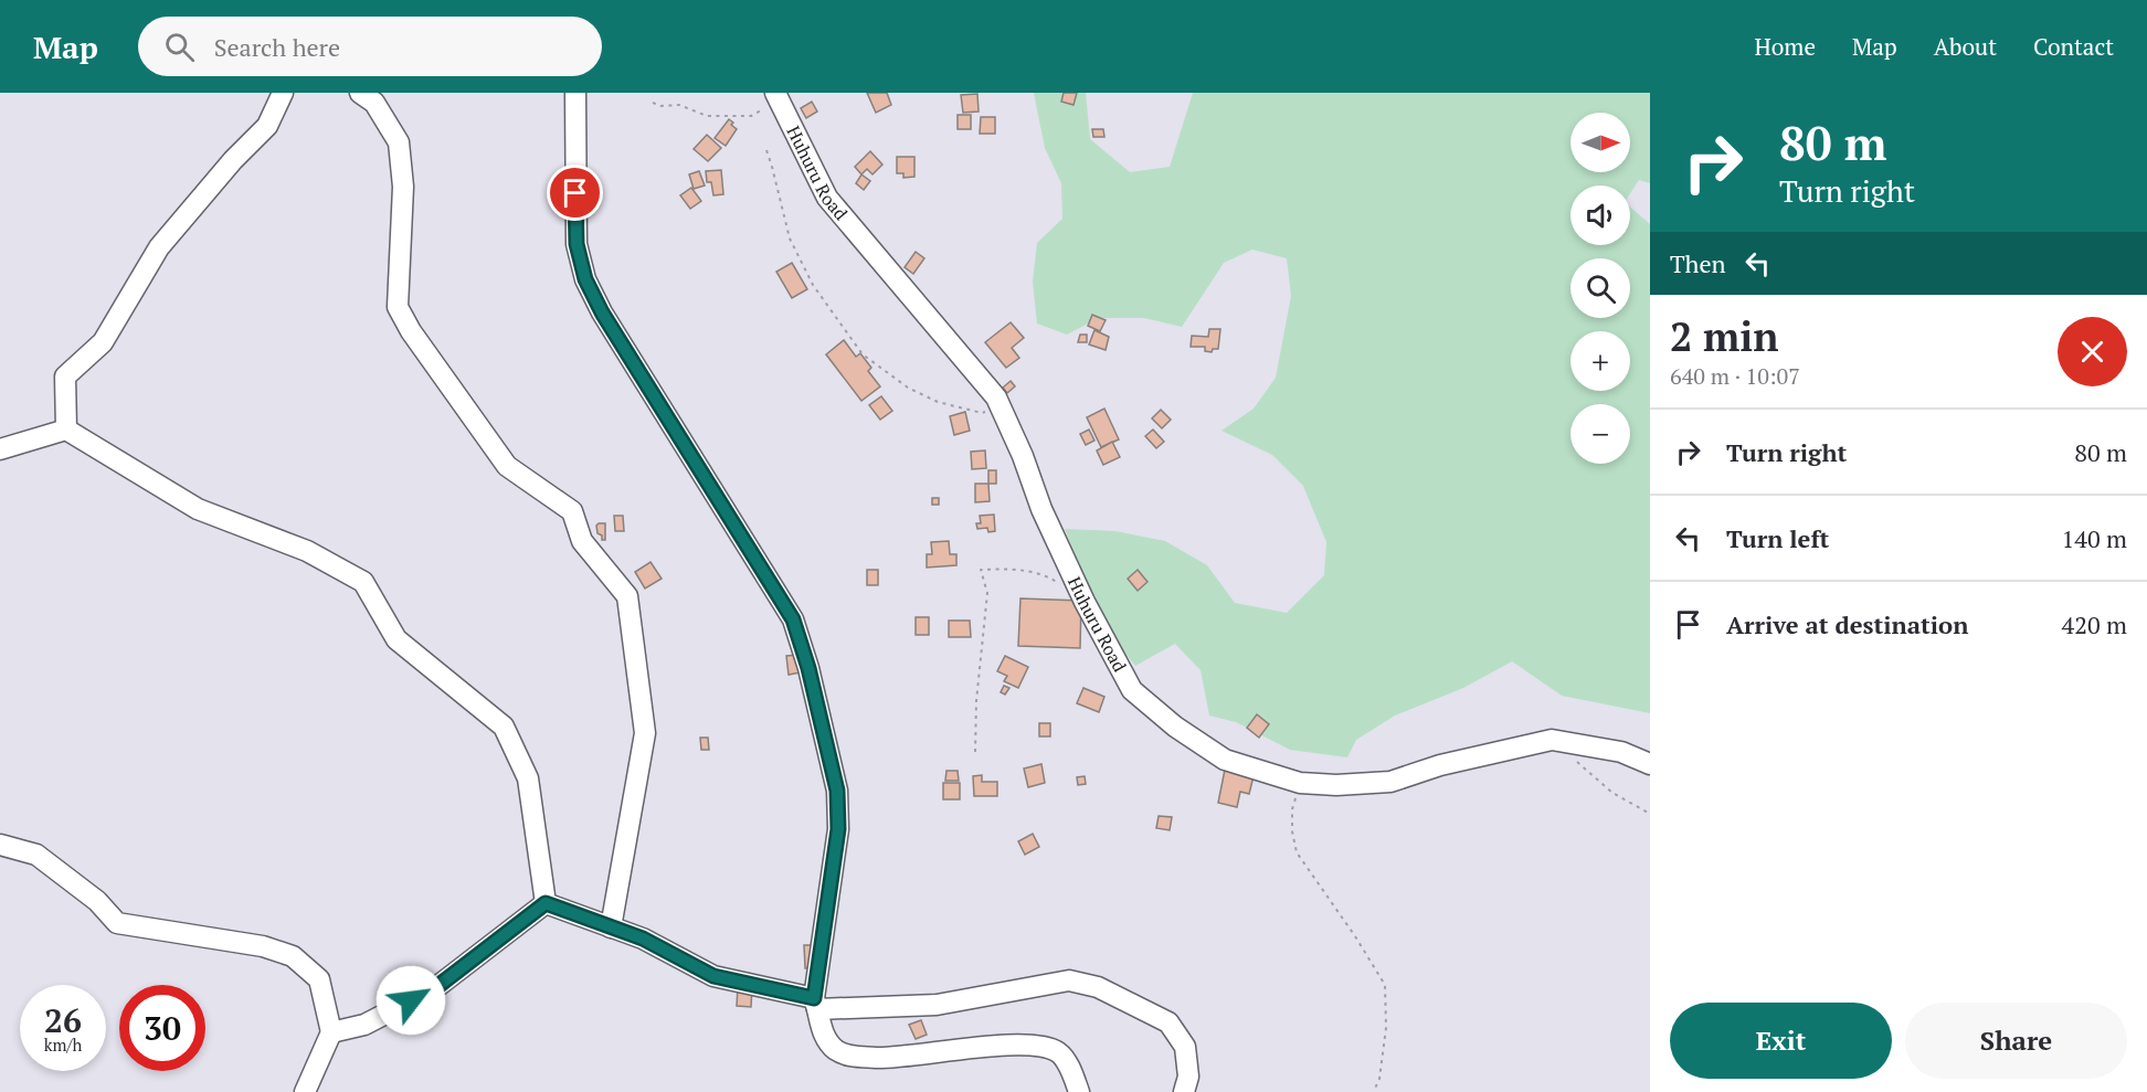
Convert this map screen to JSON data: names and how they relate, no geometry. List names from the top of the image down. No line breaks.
{"streets":{"street":["Huhuru Road"]},"north":"right","page":{"header":"Map","search":"Search here","nav":["Home","Map","About","Contact"],"turn":["80 m","Turn right"],"map_buttons":["+","−"],"then":"Then","heading":["2 min","640 m · 10:07"],"list":[{"name":"Turn right","value":"80 m"},{"name":"Turn left","value":"140 m"},{"name":"Arrive at destination","value":"420 m"}],"speed":"26 km/h","limit":"30","buttons":["Exit","Share"]}}
